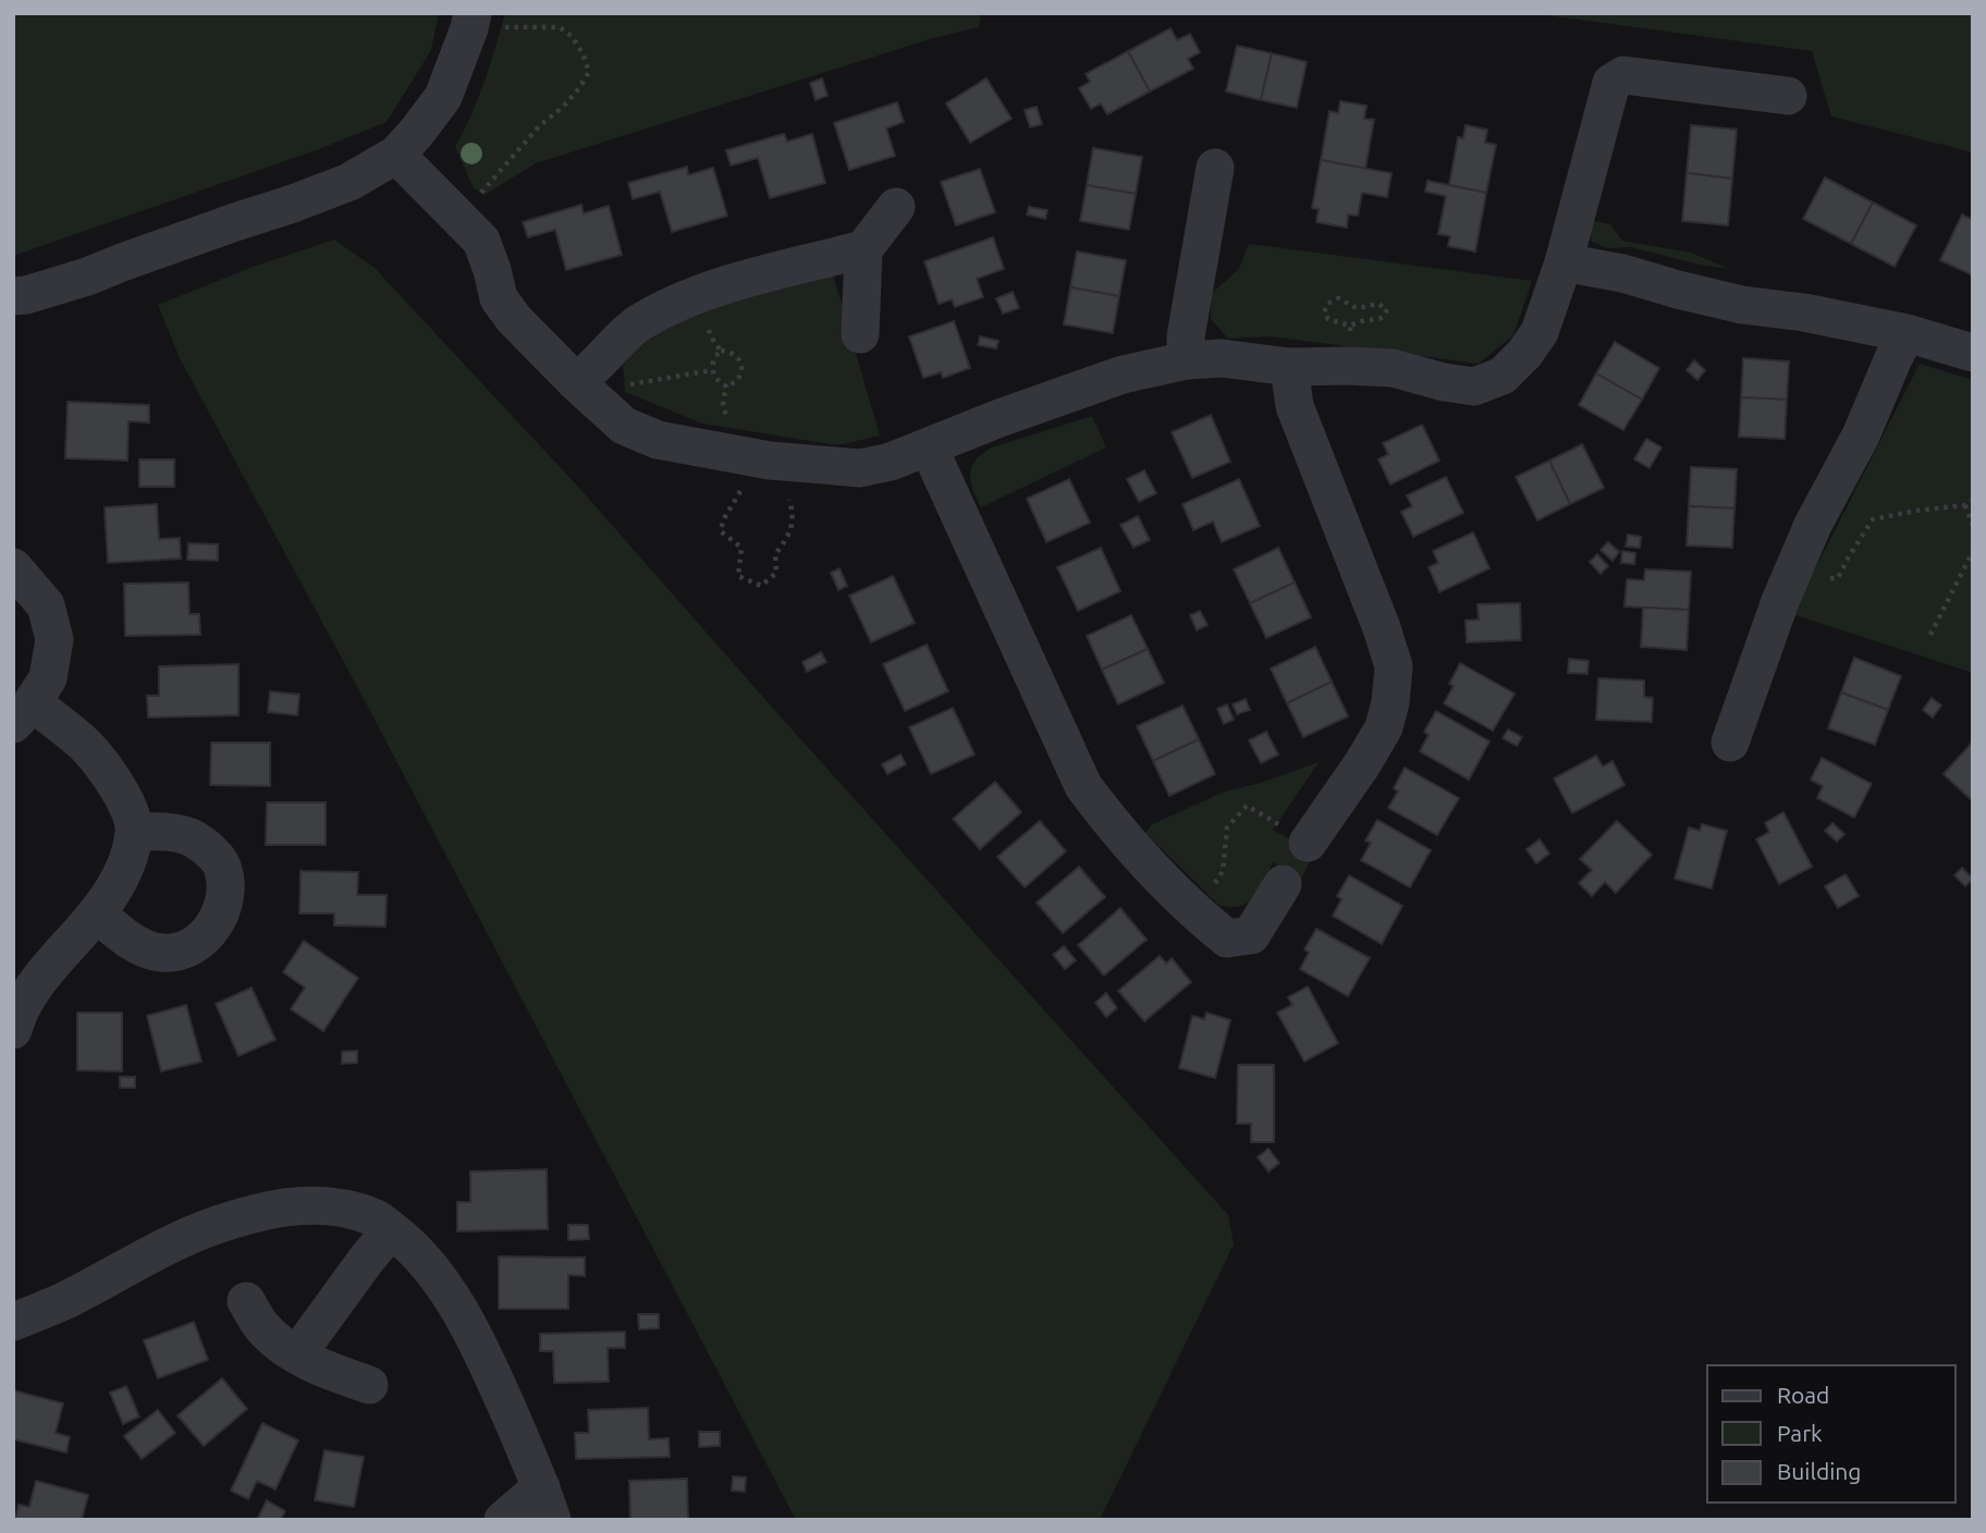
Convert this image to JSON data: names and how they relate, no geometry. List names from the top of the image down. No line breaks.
{"legend":["Road","Park","Building"]}
